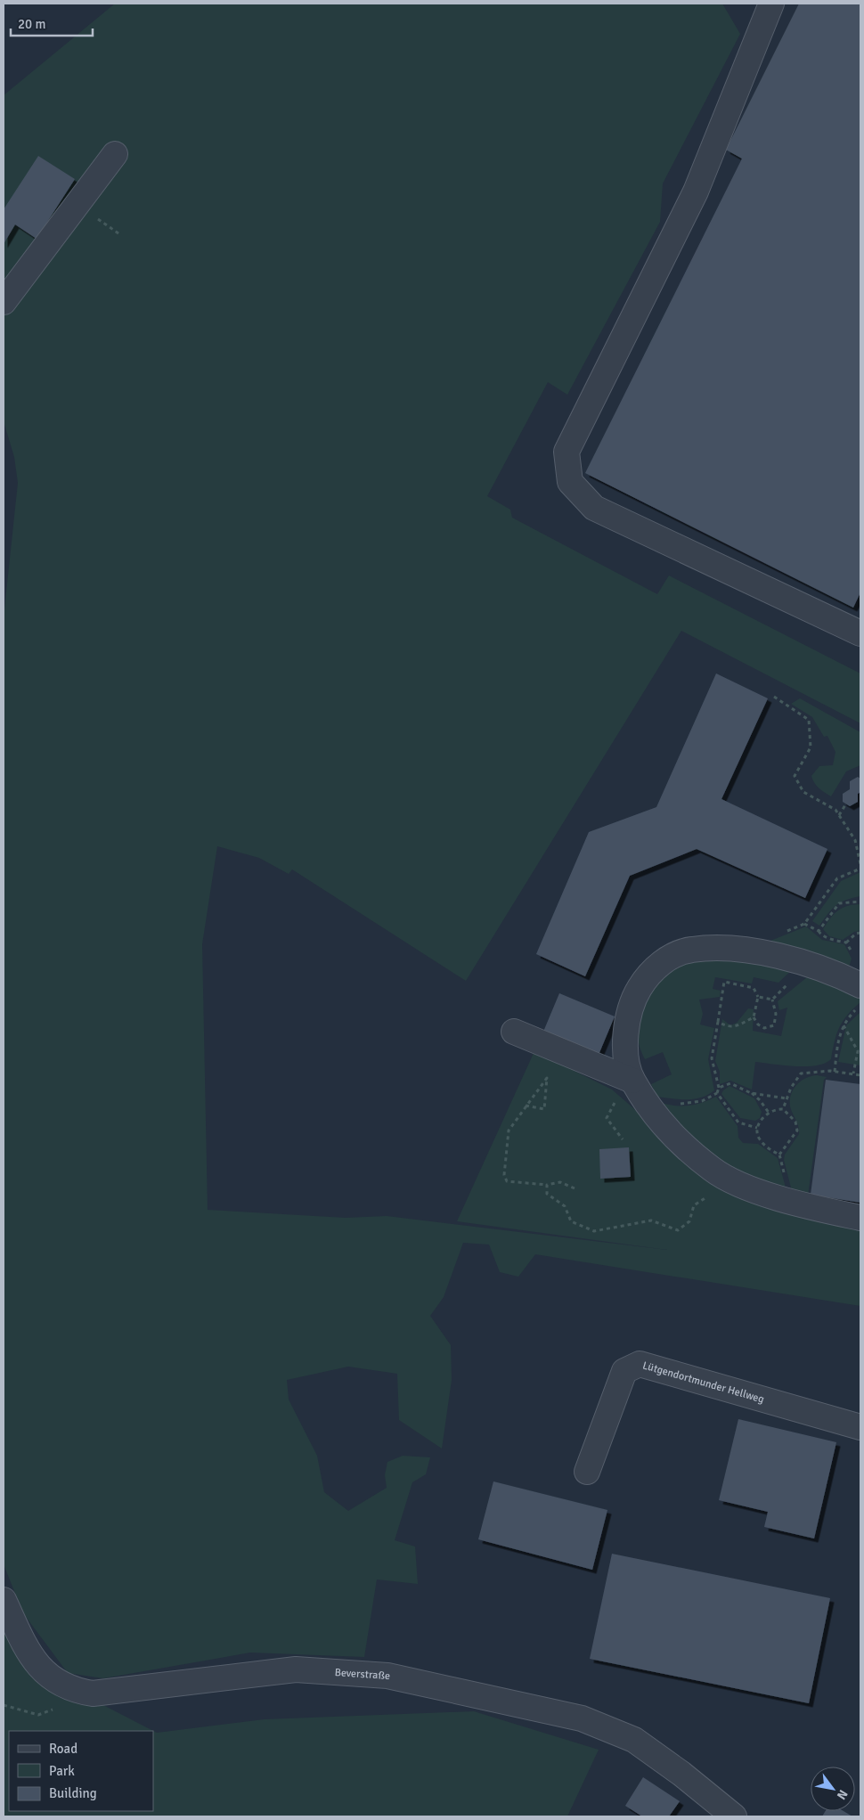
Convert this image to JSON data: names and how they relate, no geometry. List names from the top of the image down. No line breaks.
{"streets":{"street":["Lütgendortmunder Hellweg","Beverstraße"]},"legend":["Road","Park","Building"],"scale_bar":"20 m","north":"bottom right"}
